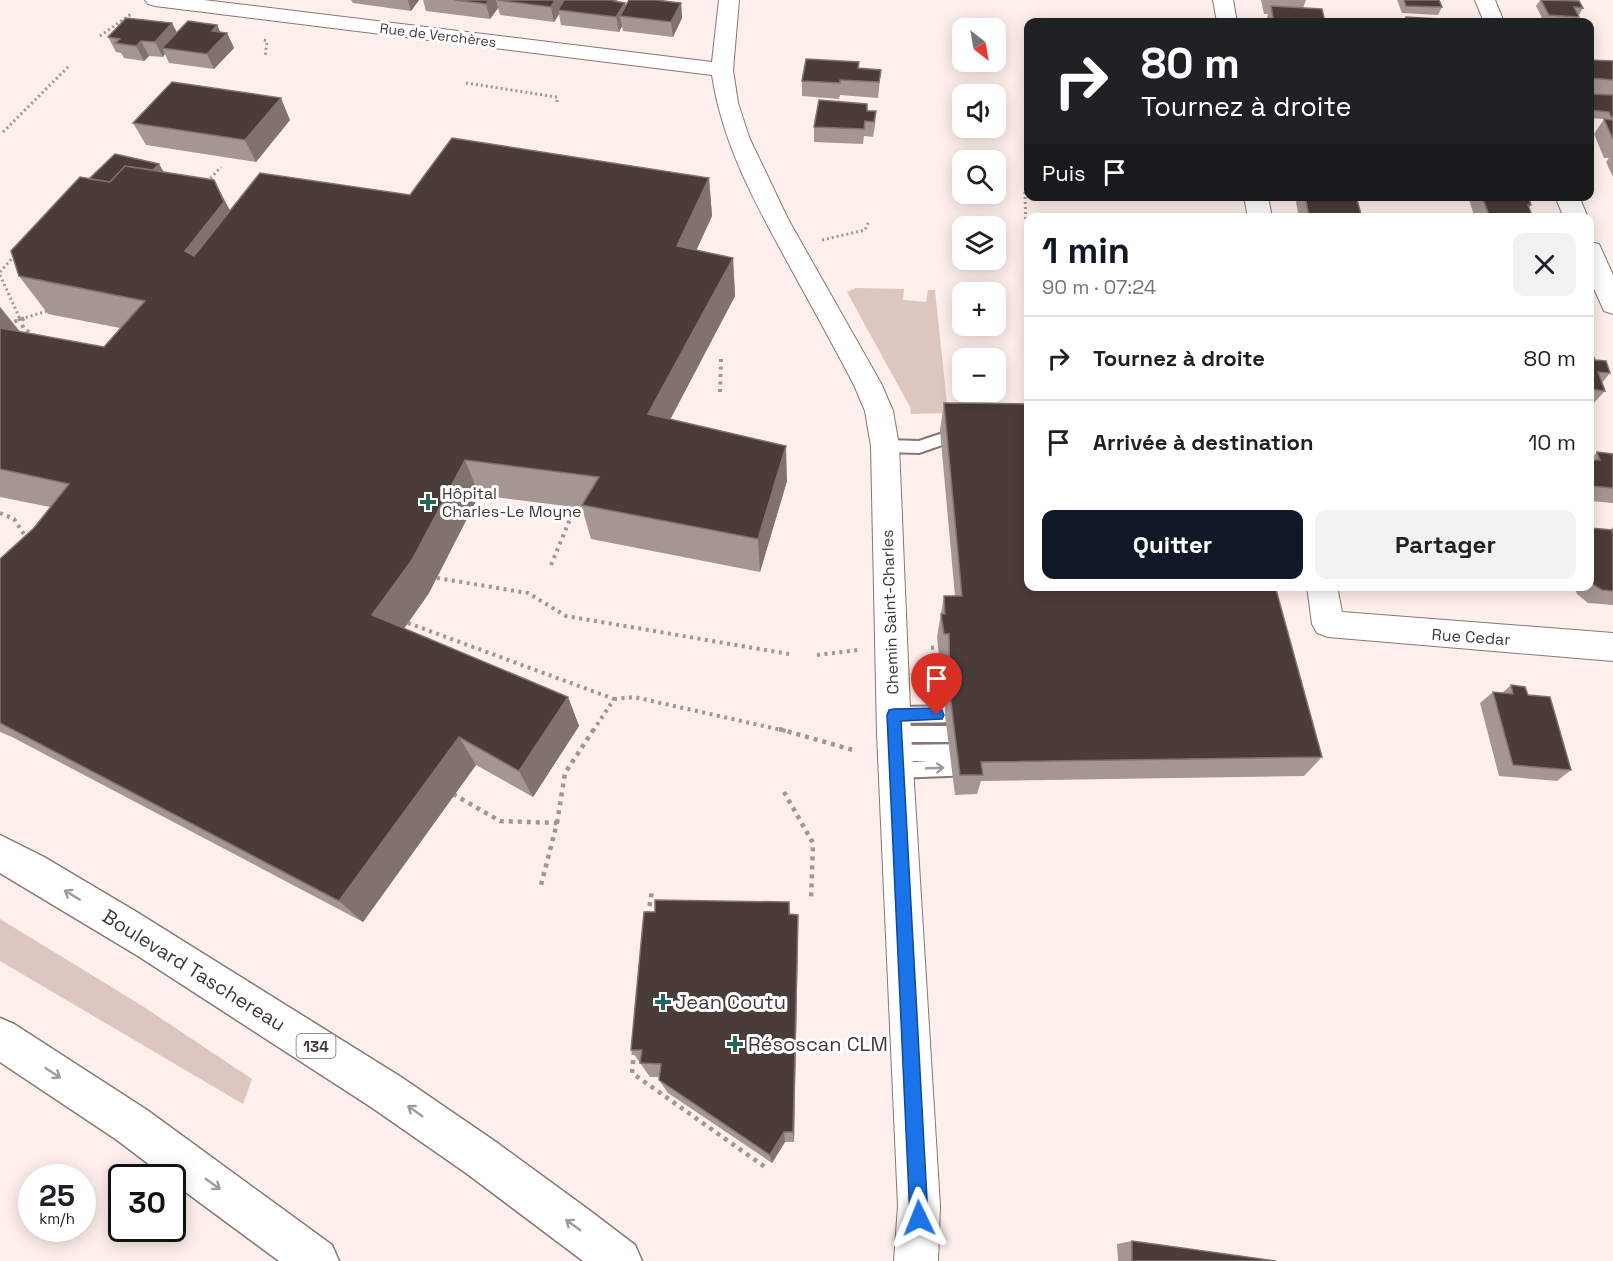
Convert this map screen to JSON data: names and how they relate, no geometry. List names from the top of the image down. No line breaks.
{"streets":{"main road":["Boulevard Taschereau","134"],"street":["Rue de Verchères","Chemin Saint-Charles","Rue Cedar"]},"crossings":[["Rue de Verchères","Chemin Saint-Charles"]],"places":{"health":["Hôpital Charles-Le Moyne","Jean Coutu","Résoscan CLM"]},"north":"bottom right","page":{"map_buttons":["+","−"],"turn":["80 m","Tournez à droite"],"then":"Puis","heading":["1 min","90 m · 07:24"],"list":[{"name":"Tournez à droite","value":"80 m"},{"name":"Arrivée à destination","value":"10 m"}],"buttons":["Quitter","Partager"],"speed":"25 km/h","limit":"30"}}
